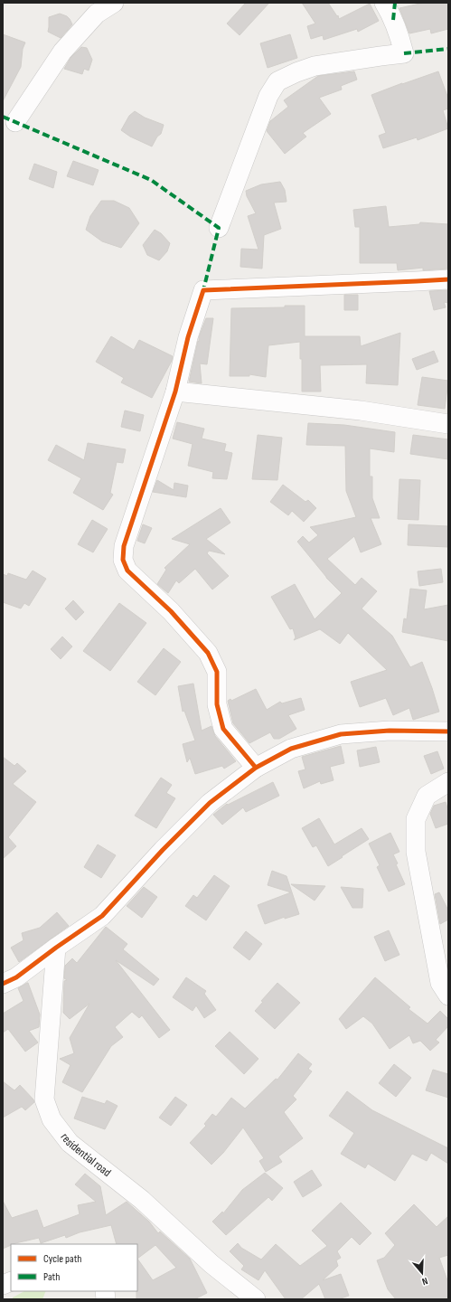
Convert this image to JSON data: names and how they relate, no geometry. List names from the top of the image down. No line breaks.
{"streets":{"street":["residential road"]},"legend":["Cycle path","Path"],"north":"bottom"}
